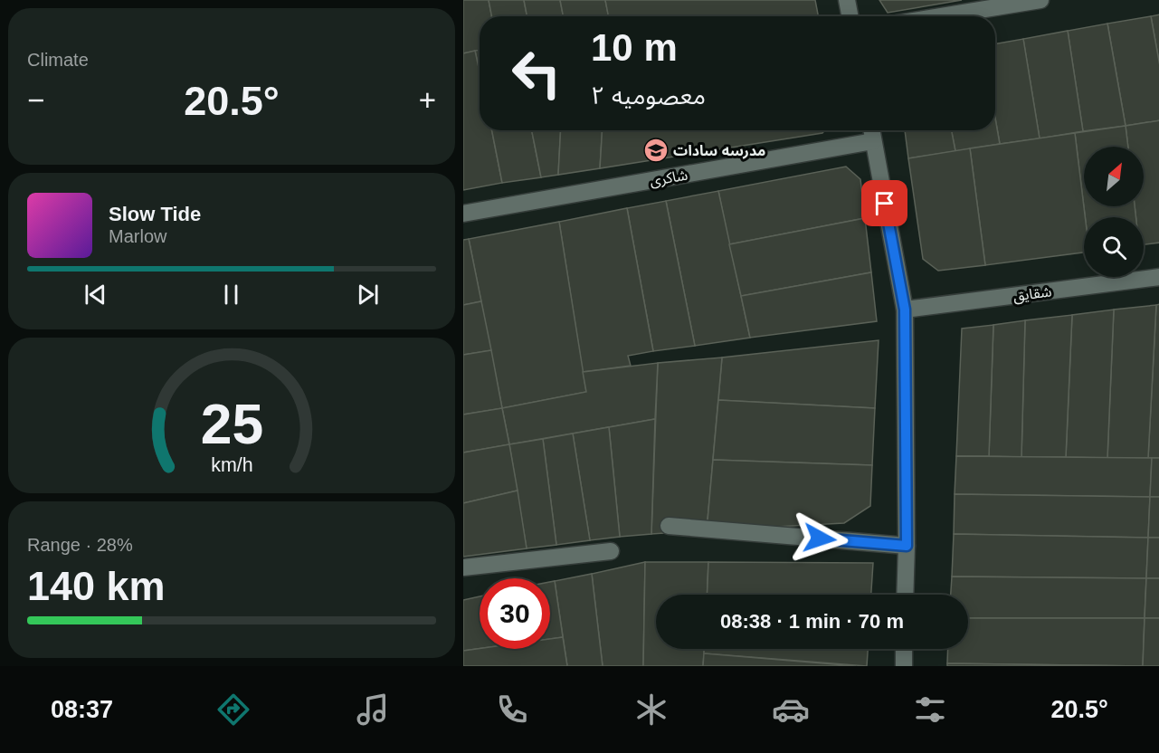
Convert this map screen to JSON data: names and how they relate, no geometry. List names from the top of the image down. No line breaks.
{"streets":{"street":["شاکری","شقایق"]},"places":{"school or university":["مدرسه سادات"]},"north":"top right","page":{"tile":["Climate",["Range · 28%","140 km"]],"turn":["10 m","معصومیه ۲"],"heat":["−","20.5°","+"],"song":["Slow Tide","Marlow"],"limit":"30","trip":"08:38 · 1 min · 70 m","tabs":["08:37","20.5°"],"gauge":["25","km/h"]}}
